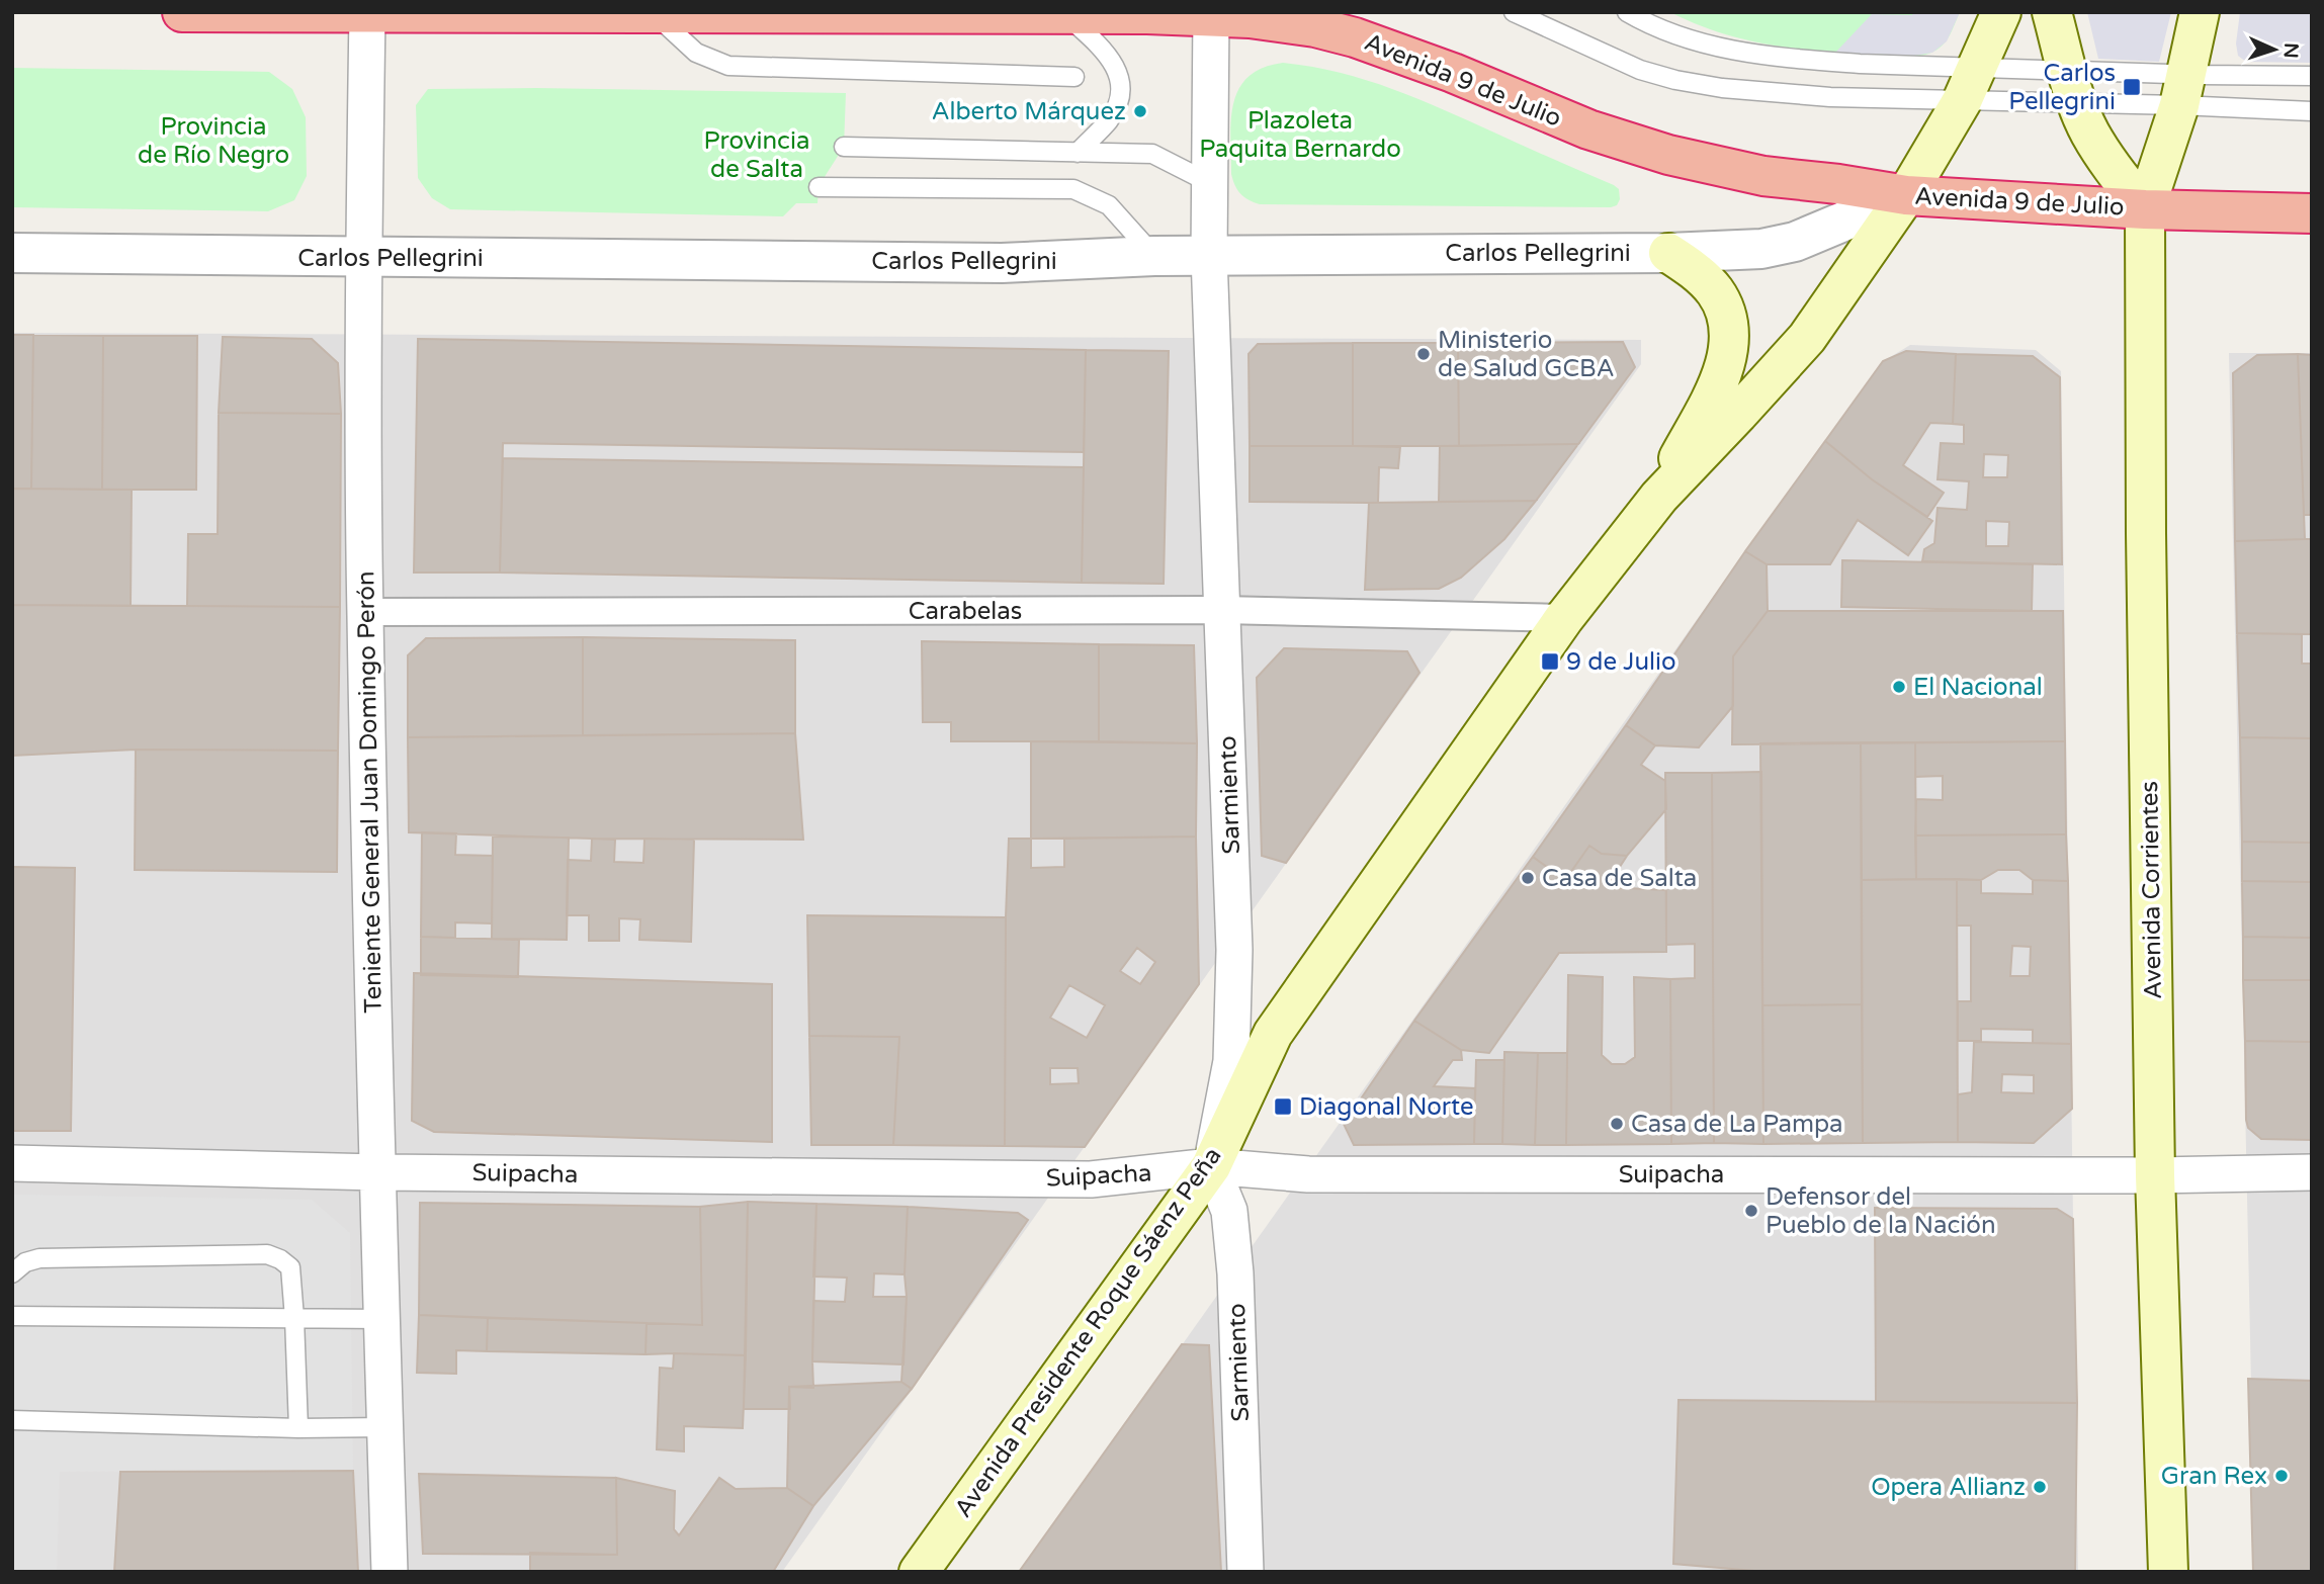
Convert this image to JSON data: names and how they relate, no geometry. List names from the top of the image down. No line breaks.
{"streets":{"highway":["Avenida 9 de Julio"],"main road":["Avenida Corrientes","Avenida Presidente Roque Sáenz Peña"],"street":["Carlos Pellegrini","Carabelas","Teniente General Juan Domingo Perón","Sarmiento","Suipacha"]},"crossings":[["Avenida 9 de Julio","Carlos Pellegrini"],["Avenida 9 de Julio","Teniente General Juan Domingo Perón"],["Avenida 9 de Julio","Sarmiento"],["Avenida 9 de Julio","Avenida Corrientes"],["Avenida 9 de Julio","Avenida Presidente Roque Sáenz Peña"],["Carlos Pellegrini","Teniente General Juan Domingo Perón"],["Carlos Pellegrini","Sarmiento"],["Carlos Pellegrini","Avenida Presidente Roque Sáenz Peña"],["Carabelas","Teniente General Juan Domingo Perón"],["Carabelas","Sarmiento"],["Carabelas","Avenida Presidente Roque Sáenz Peña"],["Teniente General Juan Domingo Perón","Suipacha"],["Sarmiento","Suipacha"],["Sarmiento","Avenida Presidente Roque Sáenz Peña"],["Avenida Corrientes","Suipacha"],["Suipacha","Avenida Presidente Roque Sáenz Peña"]],"parks":["Plazoleta Paquita Bernardo","Provincia de Río Negro","Provincia de Salta"],"places":{"transit":["Carlos Pellegrini","9 de Julio","Diagonal Norte"],"other":["Alberto Márquez","Ministerio de Salud GCBA","El Nacional","Casa de Salta","Casa de La Pampa","Defensor del Pueblo de la Nación","Gran Rex","Opera Allianz"]},"north":"right"}
